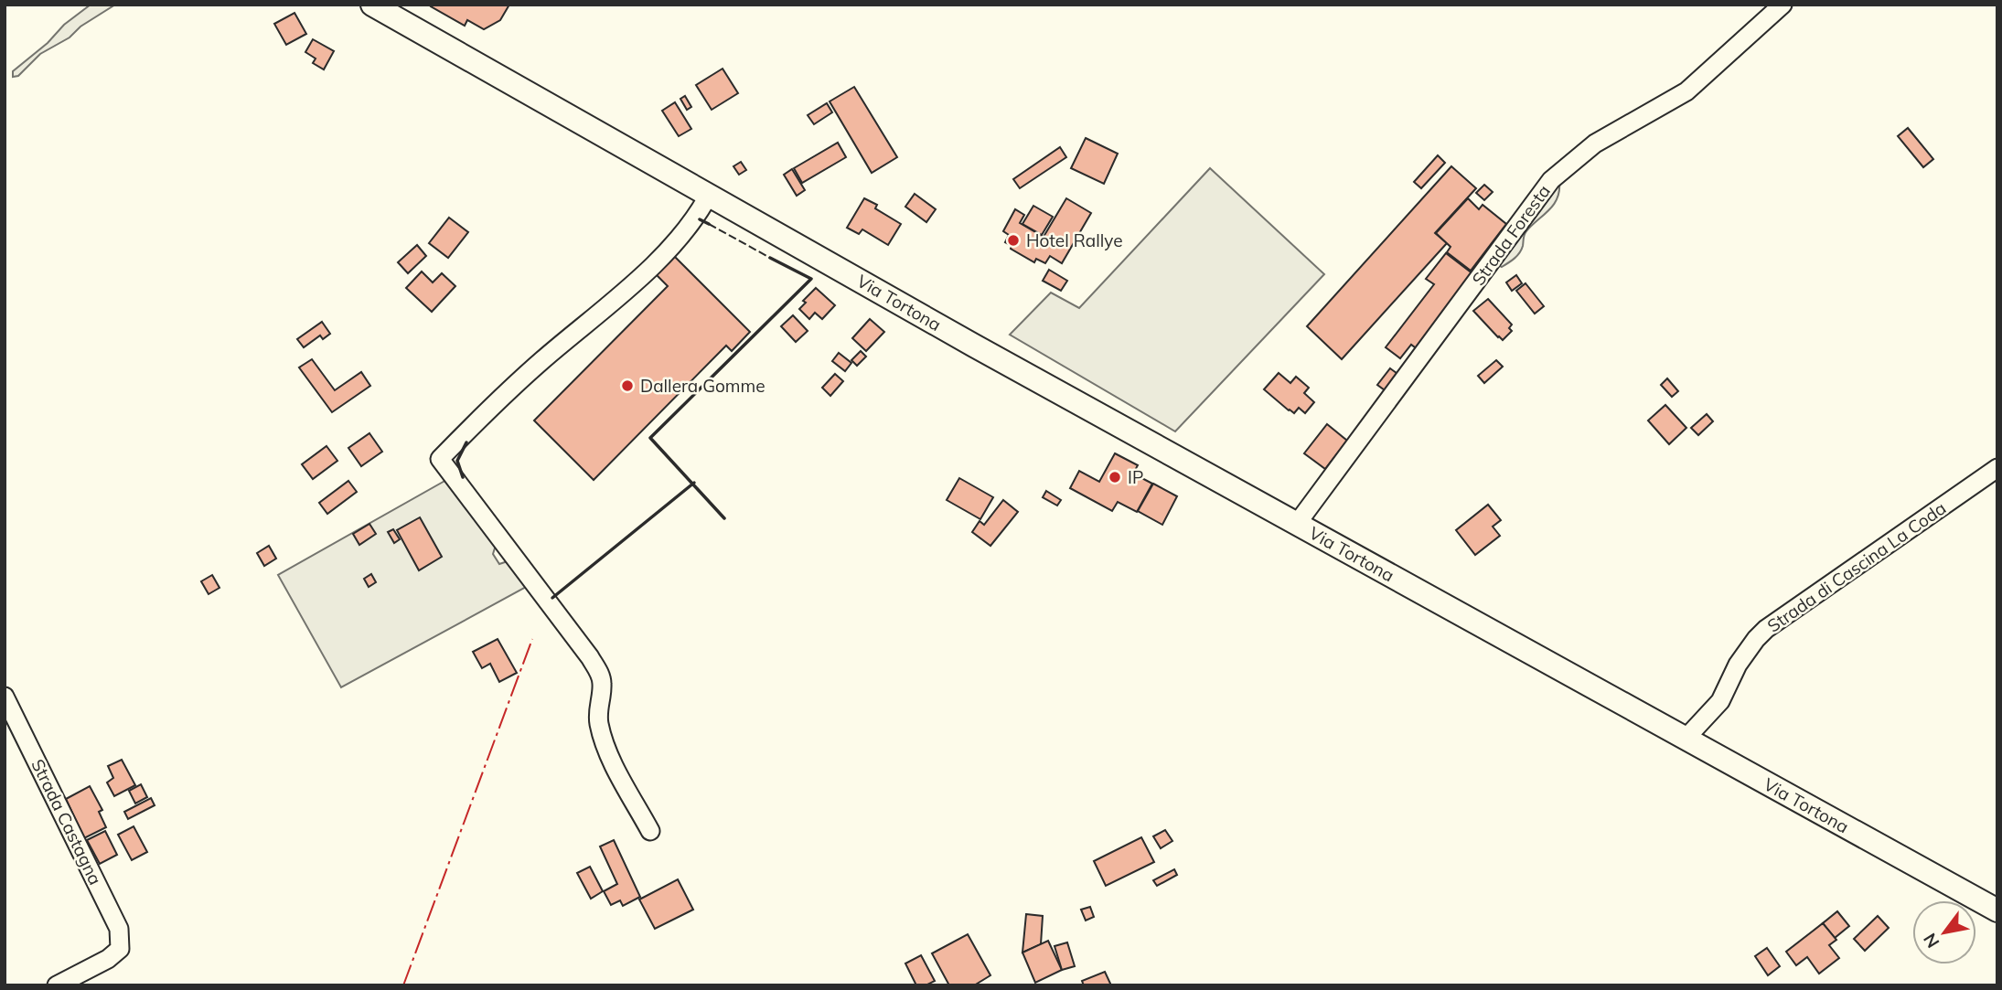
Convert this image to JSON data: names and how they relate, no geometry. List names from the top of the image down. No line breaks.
{"streets":{"main road":["Via Tortona"],"street":["Strada Foresta","Strada di Cascina La Coda","Strada Castagna"]},"crossings":[["Strada Foresta","Via Tortona"],["Via Tortona","Strada di Cascina La Coda"]],"places":["Hotel Rallye","Dallera Gomme","IP"],"north":"bottom left"}
